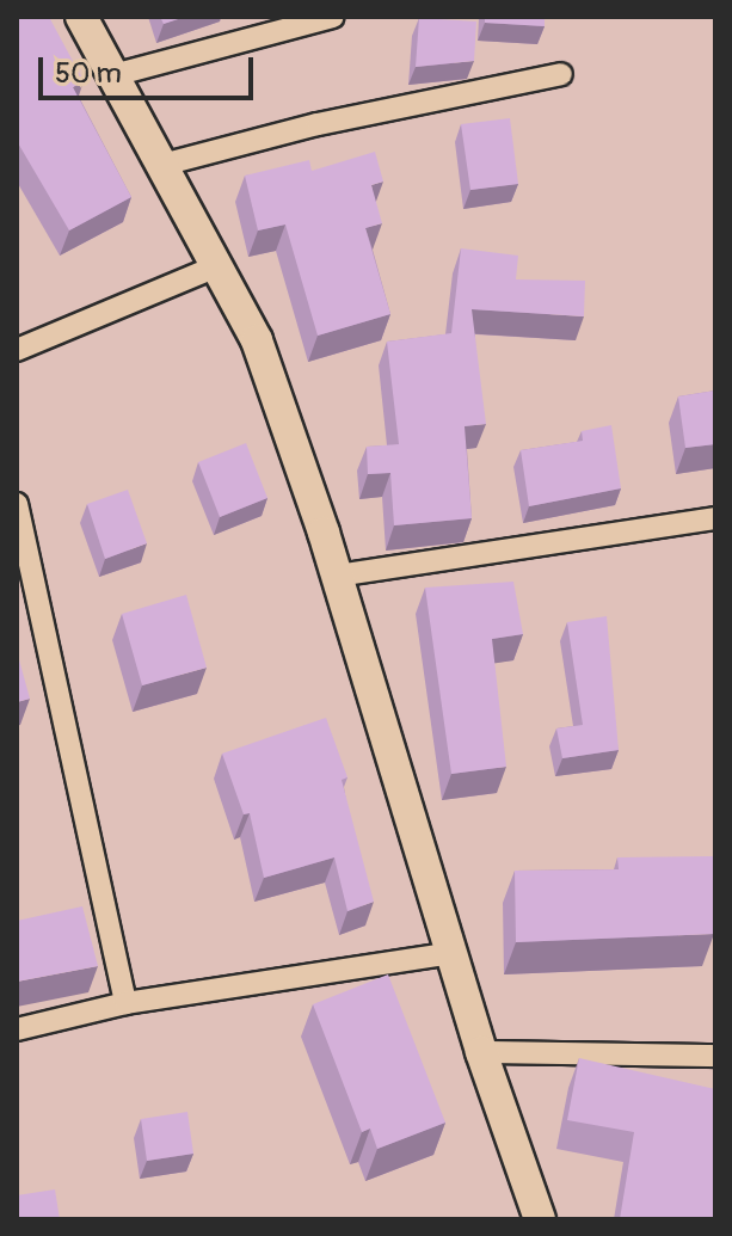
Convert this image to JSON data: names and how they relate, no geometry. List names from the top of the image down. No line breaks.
{"scale_bar":"50 m"}
